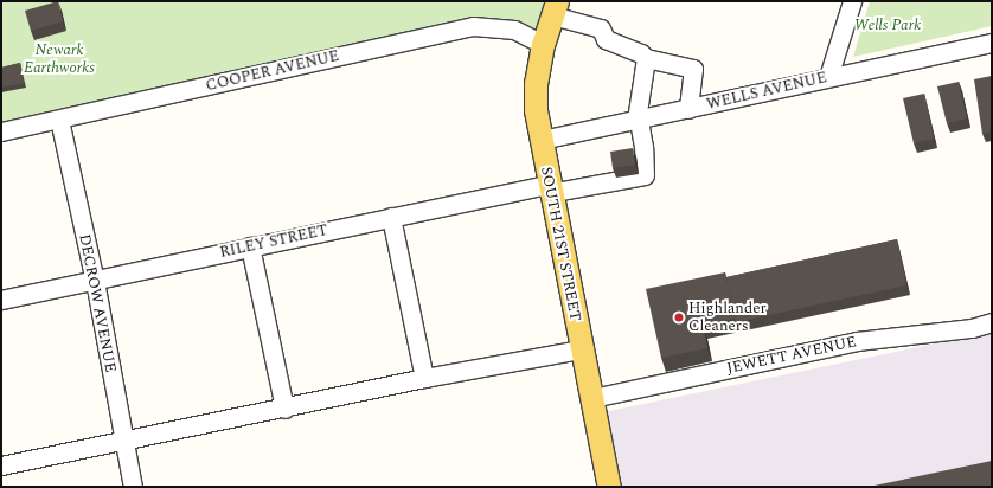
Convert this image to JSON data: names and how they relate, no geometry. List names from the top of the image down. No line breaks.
{"streets":{"main road":["SOUTH 21ST STREET"],"street":["COOPER AVENUE","WELLS AVENUE","RILEY STREET","DECROW AVENUE","JEWETT AVENUE"]},"crossings":[["COOPER AVENUE","SOUTH 21ST STREET"],["COOPER AVENUE","DECROW AVENUE"],["WELLS AVENUE","RILEY STREET"],["WELLS AVENUE","SOUTH 21ST STREET"],["RILEY STREET","SOUTH 21ST STREET"],["RILEY STREET","DECROW AVENUE"],["SOUTH 21ST STREET","JEWETT AVENUE"]],"parks":["Wells Park","Newark Earthworks"],"places":["Highlander Cleaners"]}
